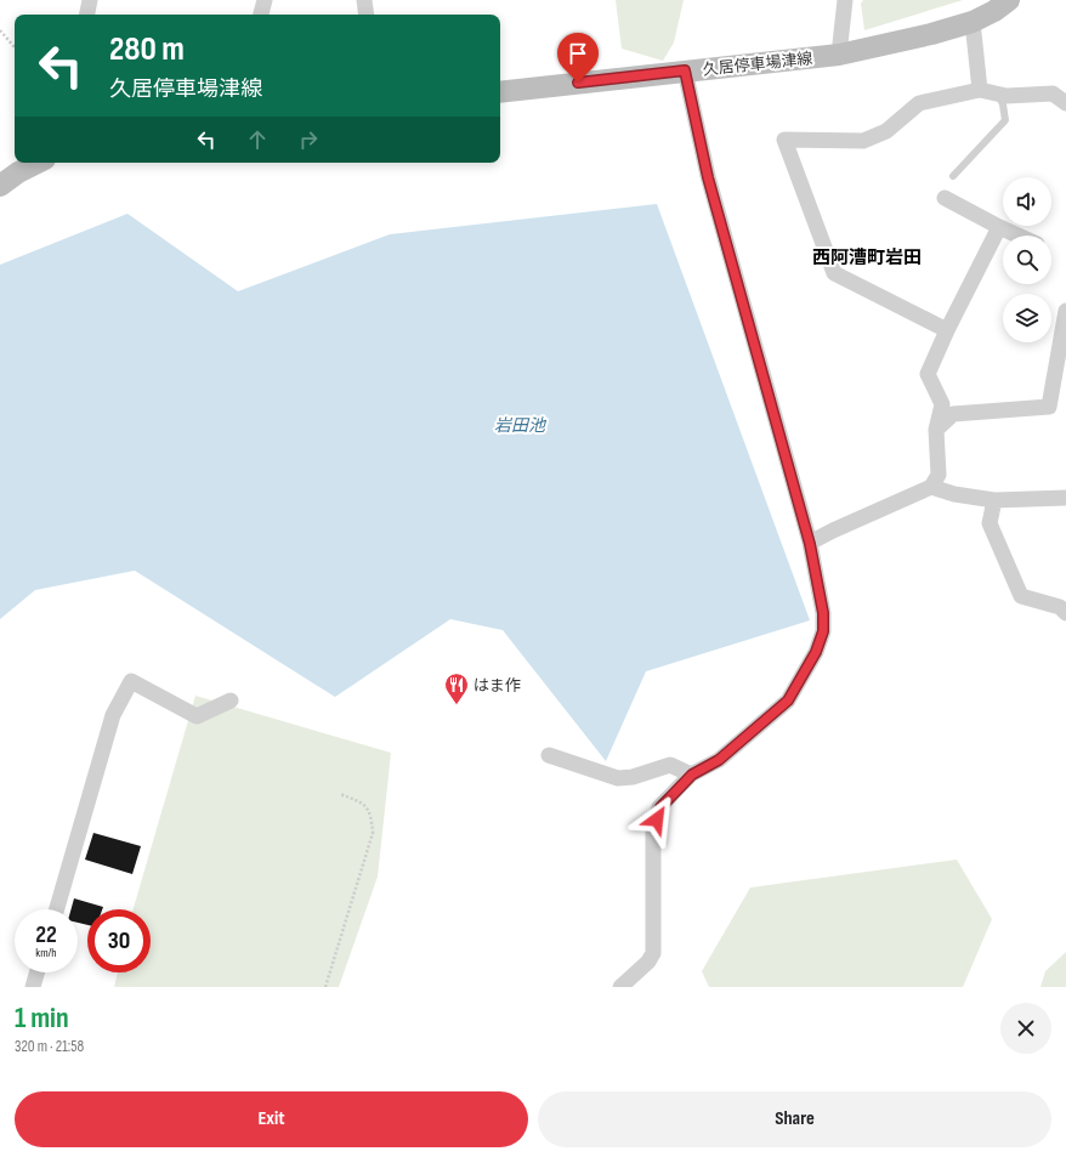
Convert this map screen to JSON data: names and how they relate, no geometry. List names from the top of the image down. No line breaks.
{"streets":{"main road":["久居停車場津線"]},"districts":["西阿漕町岩田"],"water":["岩田池"],"places":{"restaurant":["はま作"]},"page":{"turn":["280 m","久居停車場津線"],"speed":"22 km/h","limit":"30","heading":["1 min","320 m · 21:58"],"buttons":["Exit","Share"]}}
